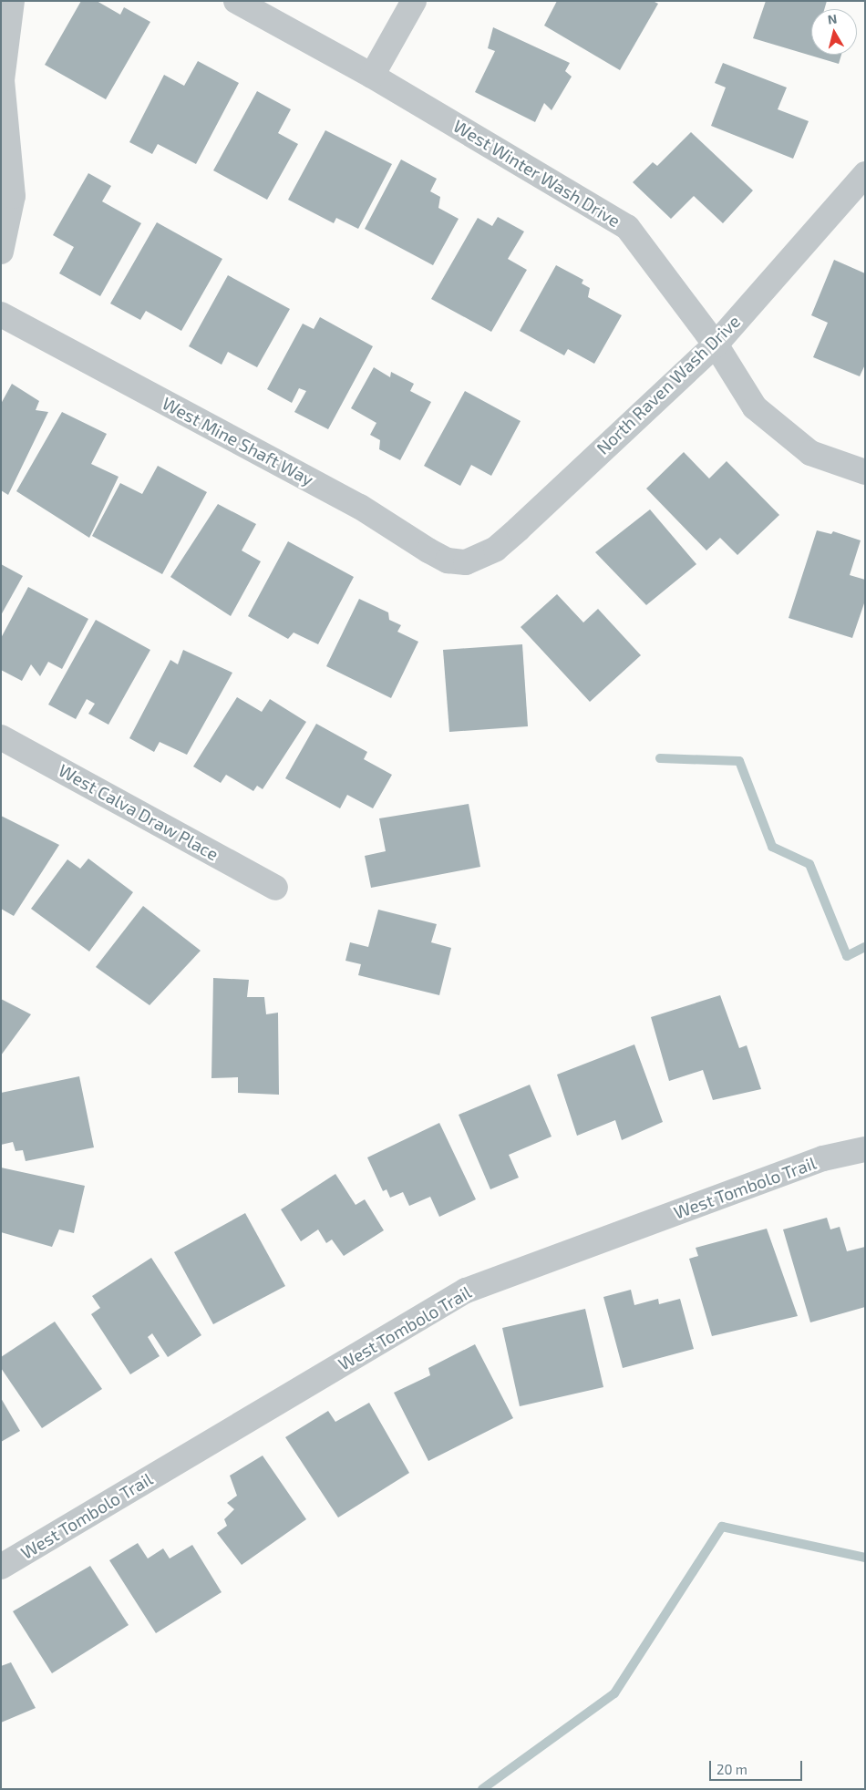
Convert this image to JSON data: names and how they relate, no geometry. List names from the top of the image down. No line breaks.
{"streets":{"street":["West Winter Wash Drive","North Raven Wash Drive","West Mine Shaft Way","West Calva Draw Place","West Tombolo Trail"]},"crossings":[["West Winter Wash Drive","North Raven Wash Drive"],["North Raven Wash Drive","West Mine Shaft Way"]],"scale_bar":"20 m","north":"top"}
